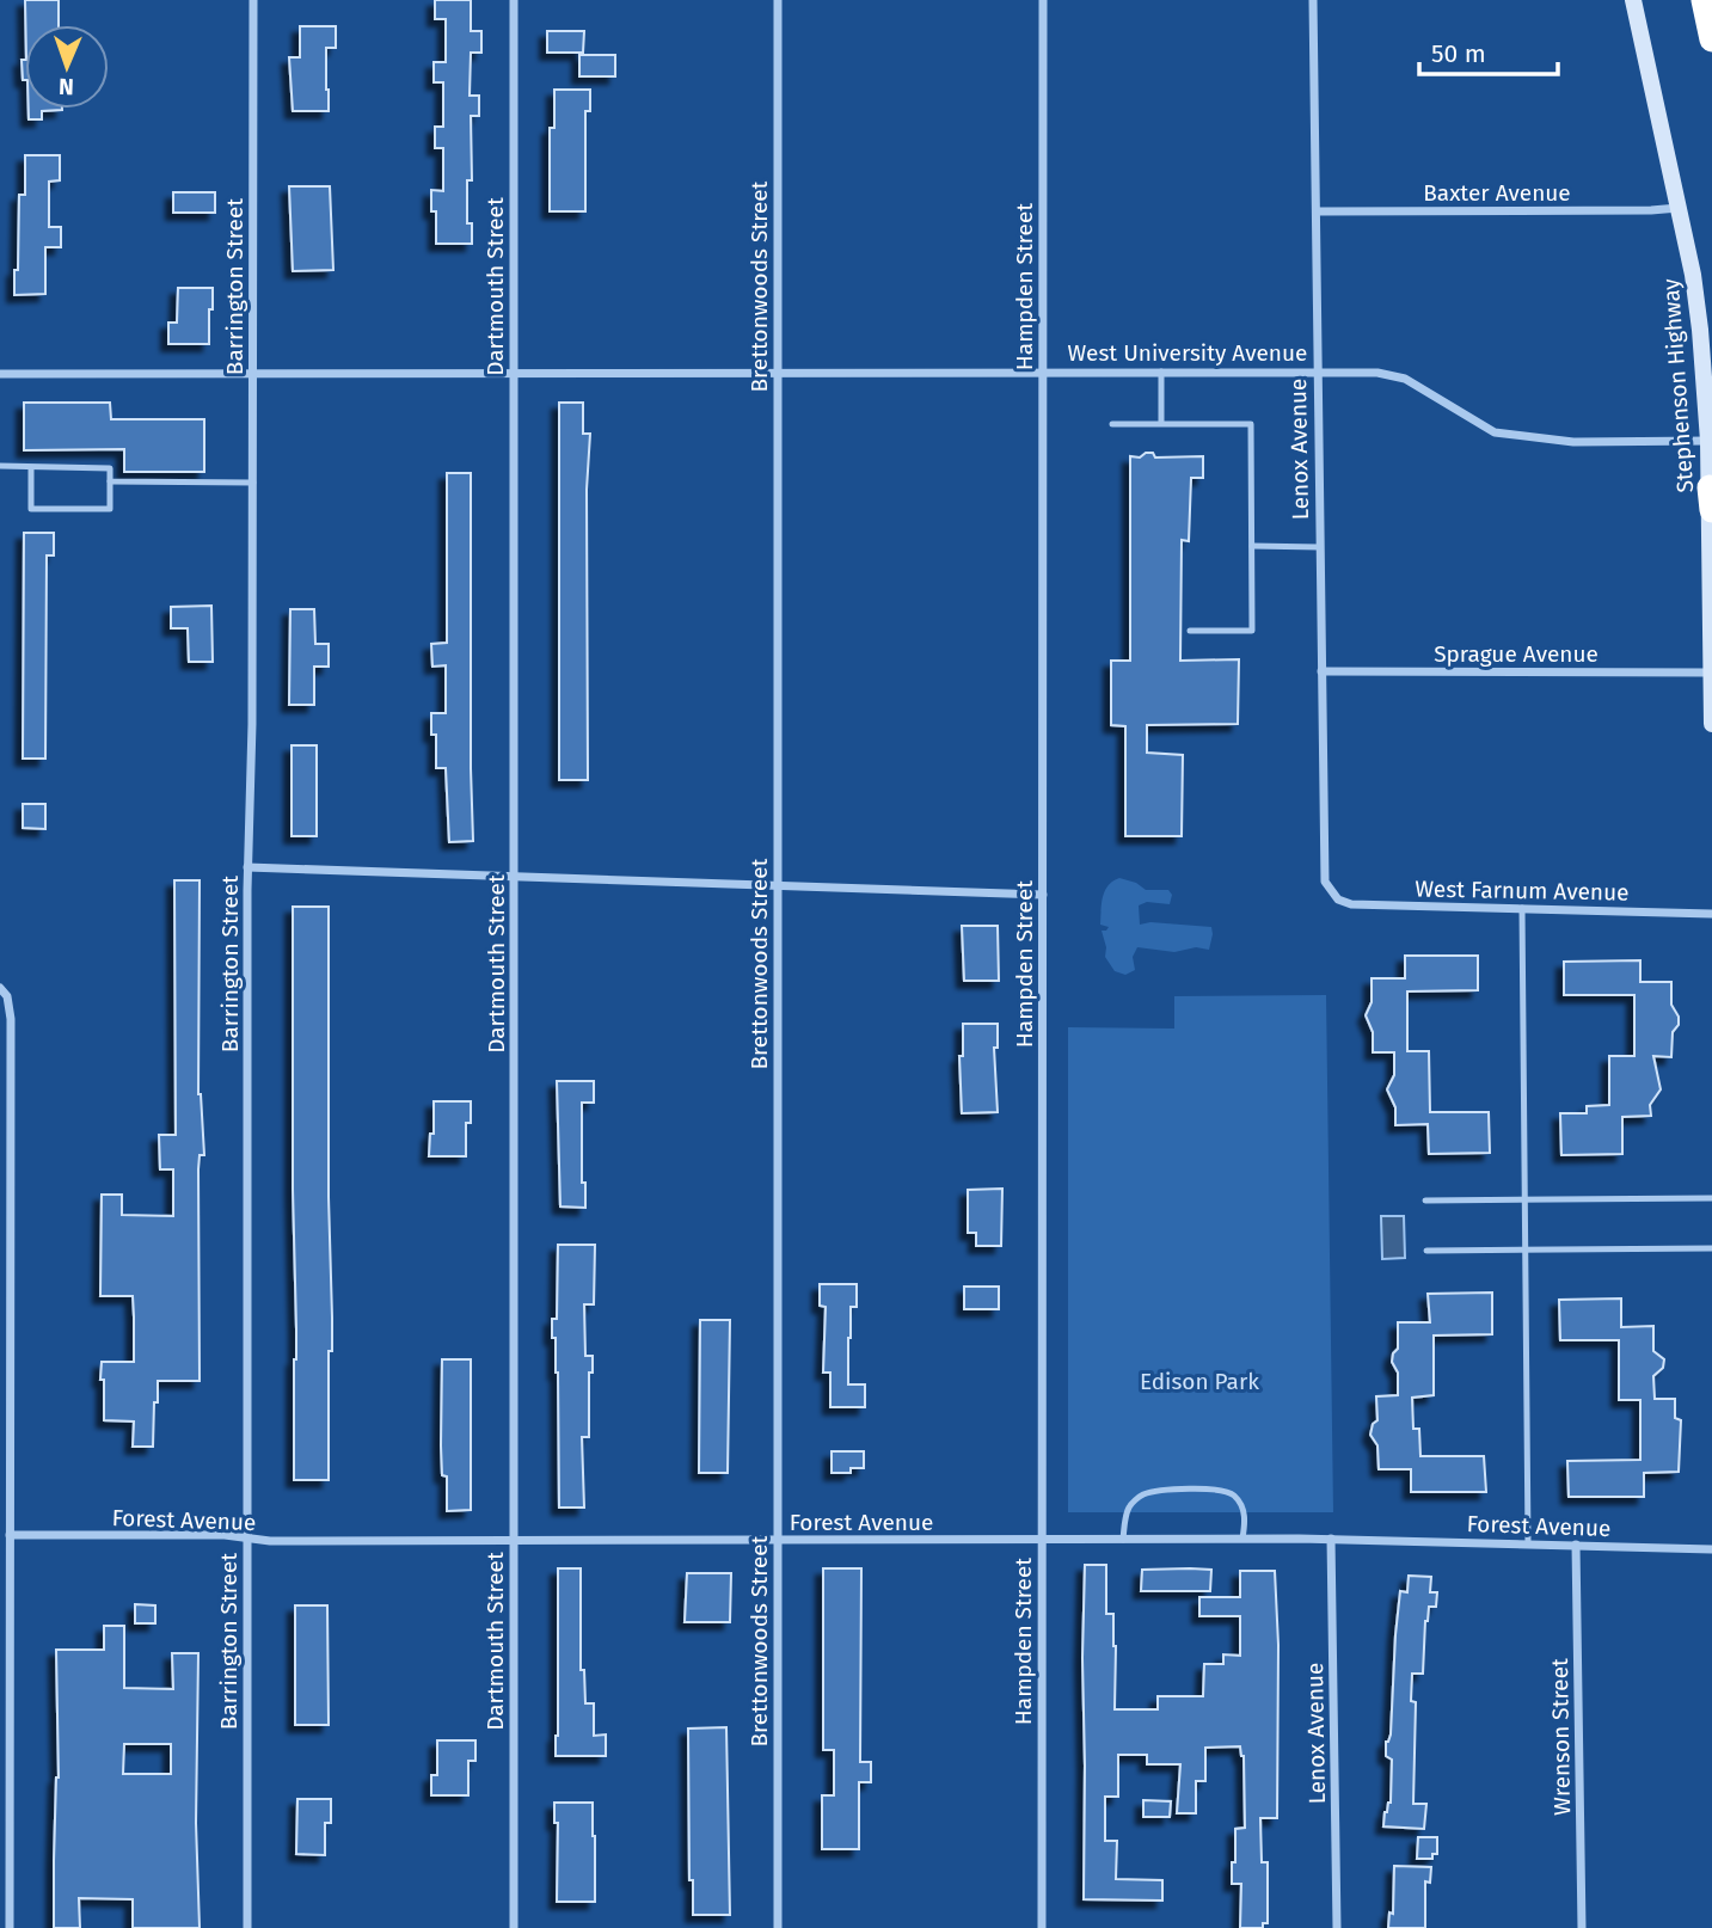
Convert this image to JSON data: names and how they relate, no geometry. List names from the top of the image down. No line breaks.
{"streets":{"main road":["Stephenson Highway"],"street":["Baxter Avenue","Barrington Street","Dartmouth Street","Brettonwoods Street","Hampden Street","West University Avenue","Lenox Avenue","Sprague Avenue","West Farnum Avenue","Forest Avenue","Wrenson Street"]},"crossings":[["Baxter Avenue","Stephenson Highway"],["Baxter Avenue","Lenox Avenue"],["Barrington Street","West University Avenue"],["Barrington Street","Forest Avenue"],["Dartmouth Street","West University Avenue"],["Dartmouth Street","Forest Avenue"],["Brettonwoods Street","West University Avenue"],["Brettonwoods Street","Forest Avenue"],["Hampden Street","West University Avenue"],["Hampden Street","Forest Avenue"],["West University Avenue","Stephenson Highway"],["West University Avenue","Lenox Avenue"],["Stephenson Highway","Sprague Avenue"],["Lenox Avenue","Sprague Avenue"],["Lenox Avenue","West Farnum Avenue"],["Lenox Avenue","Forest Avenue"],["Forest Avenue","Wrenson Street"]],"parks":["Edison Park"],"scale_bar":"50 m","north":"bottom"}
